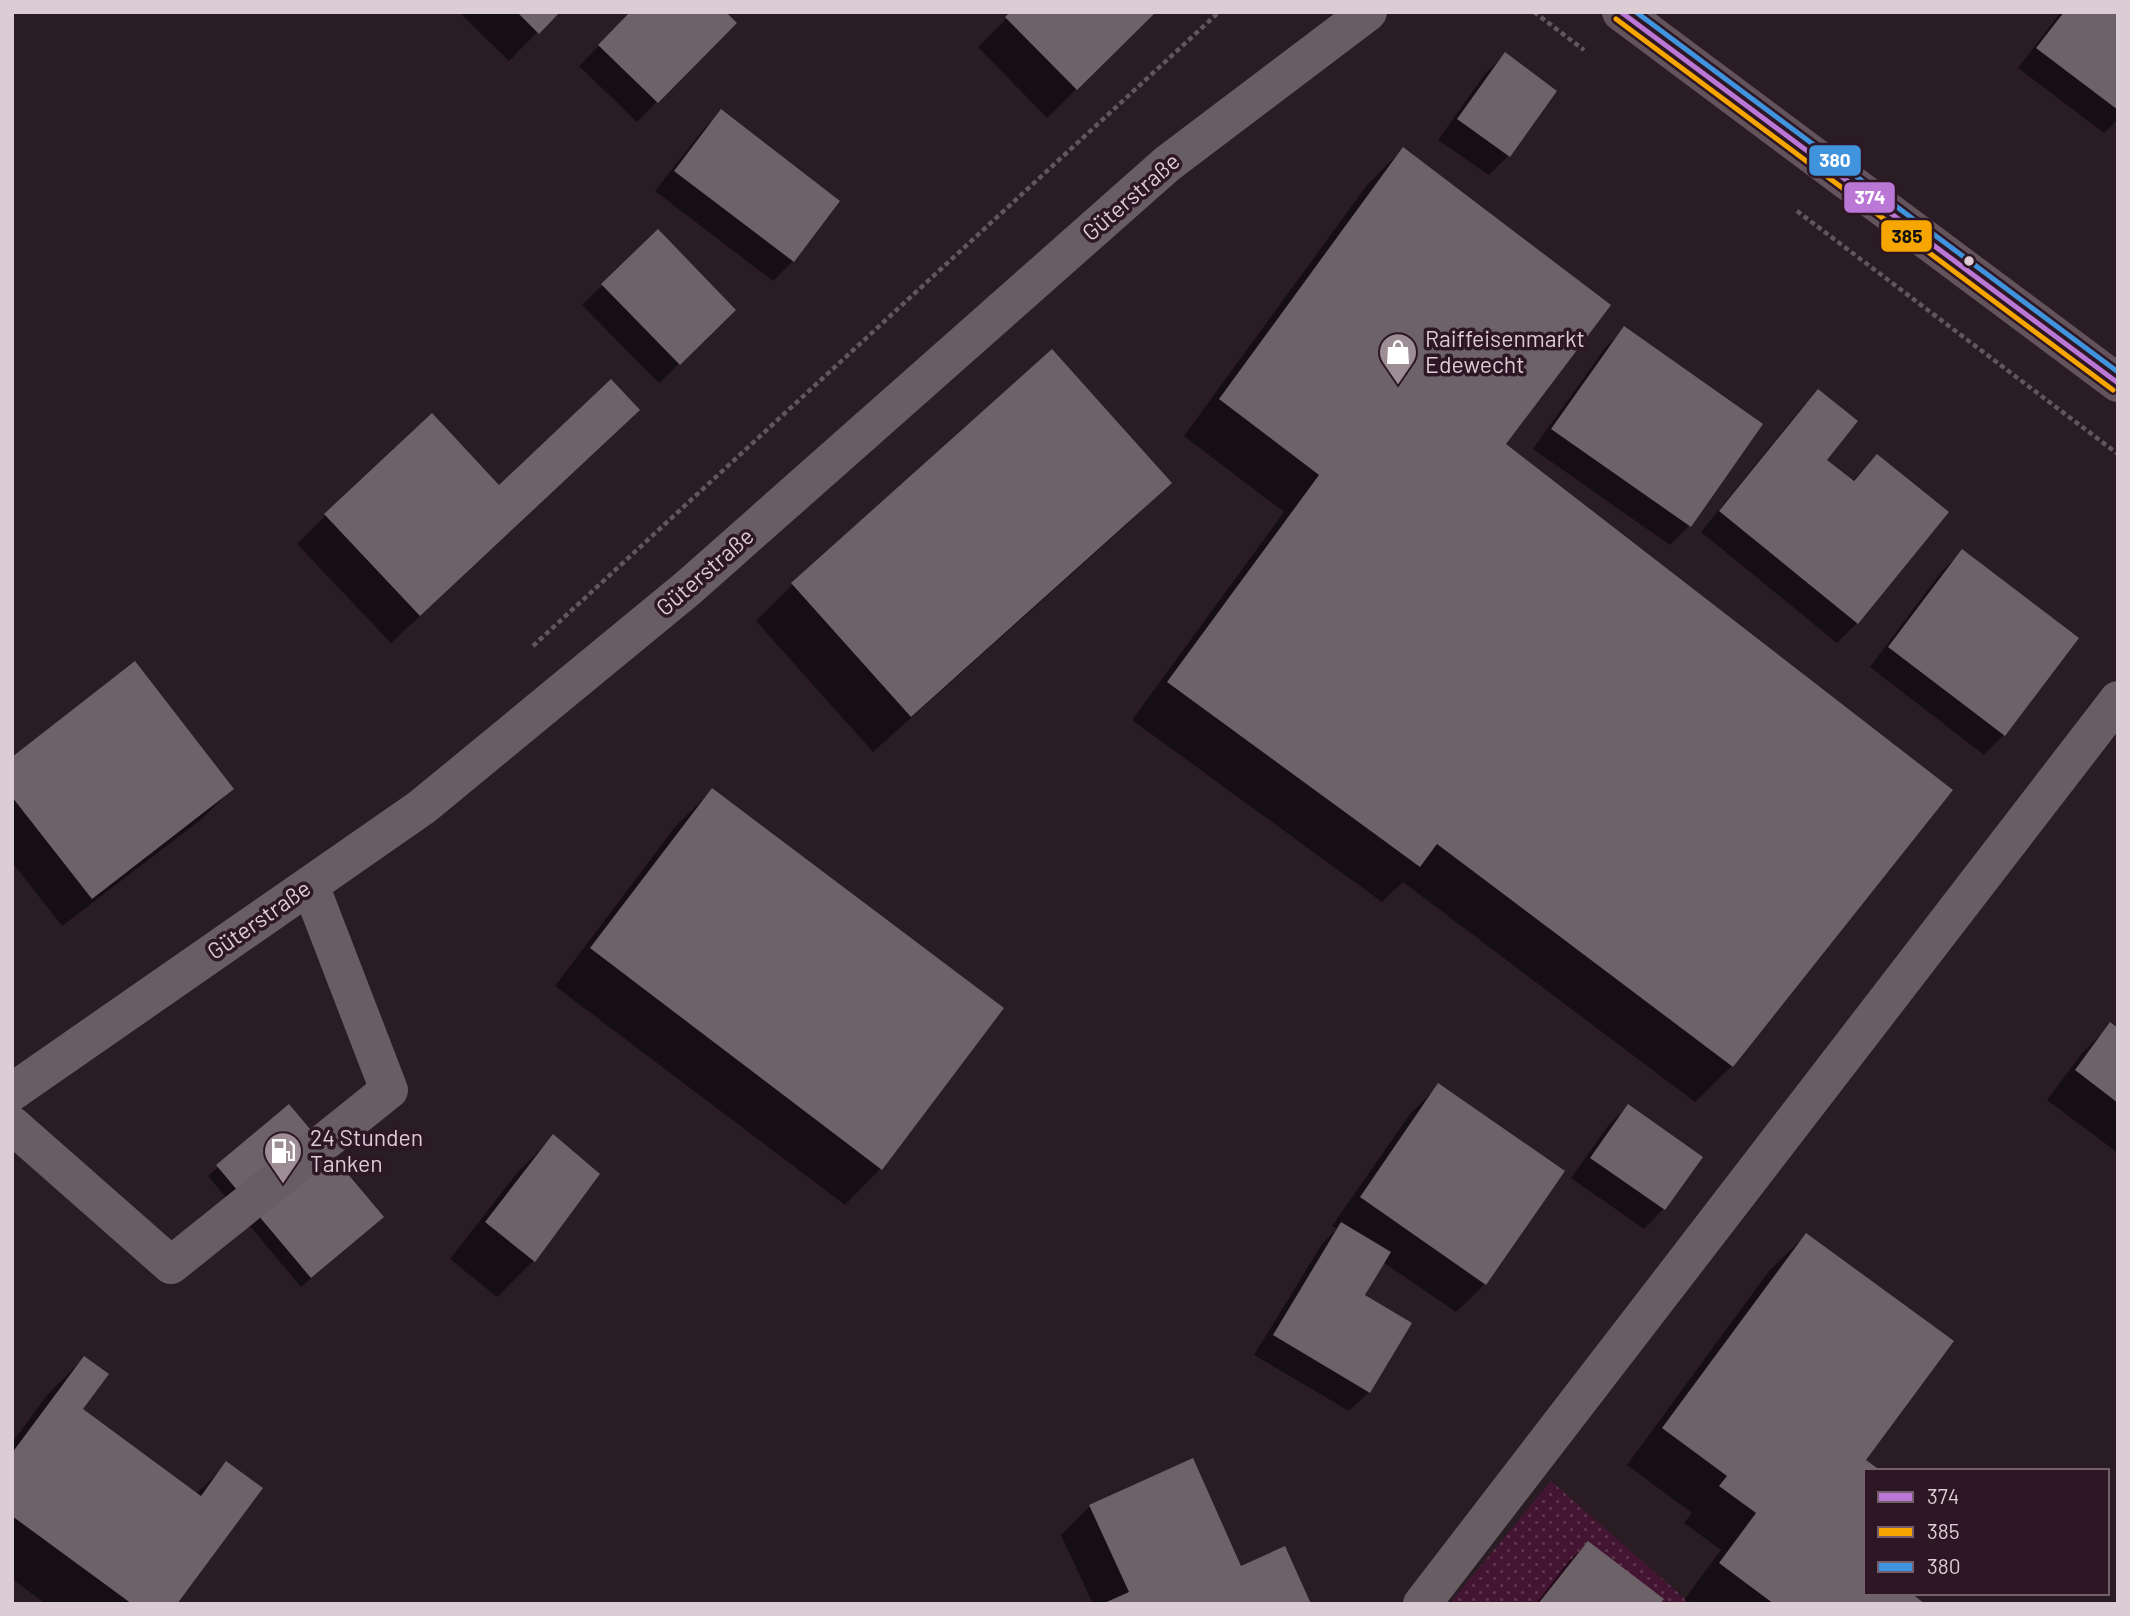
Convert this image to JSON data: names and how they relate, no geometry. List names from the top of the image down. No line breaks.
{"streets":{"street":["Güterstraße"]},"places":{"shop":["Raiffeisenmarkt Edewecht"],"fuel station":["24 Stunden Tanken"]},"lines":["transit line 374","transit line 380","transit line 385"],"legend":["374","385","380"]}
